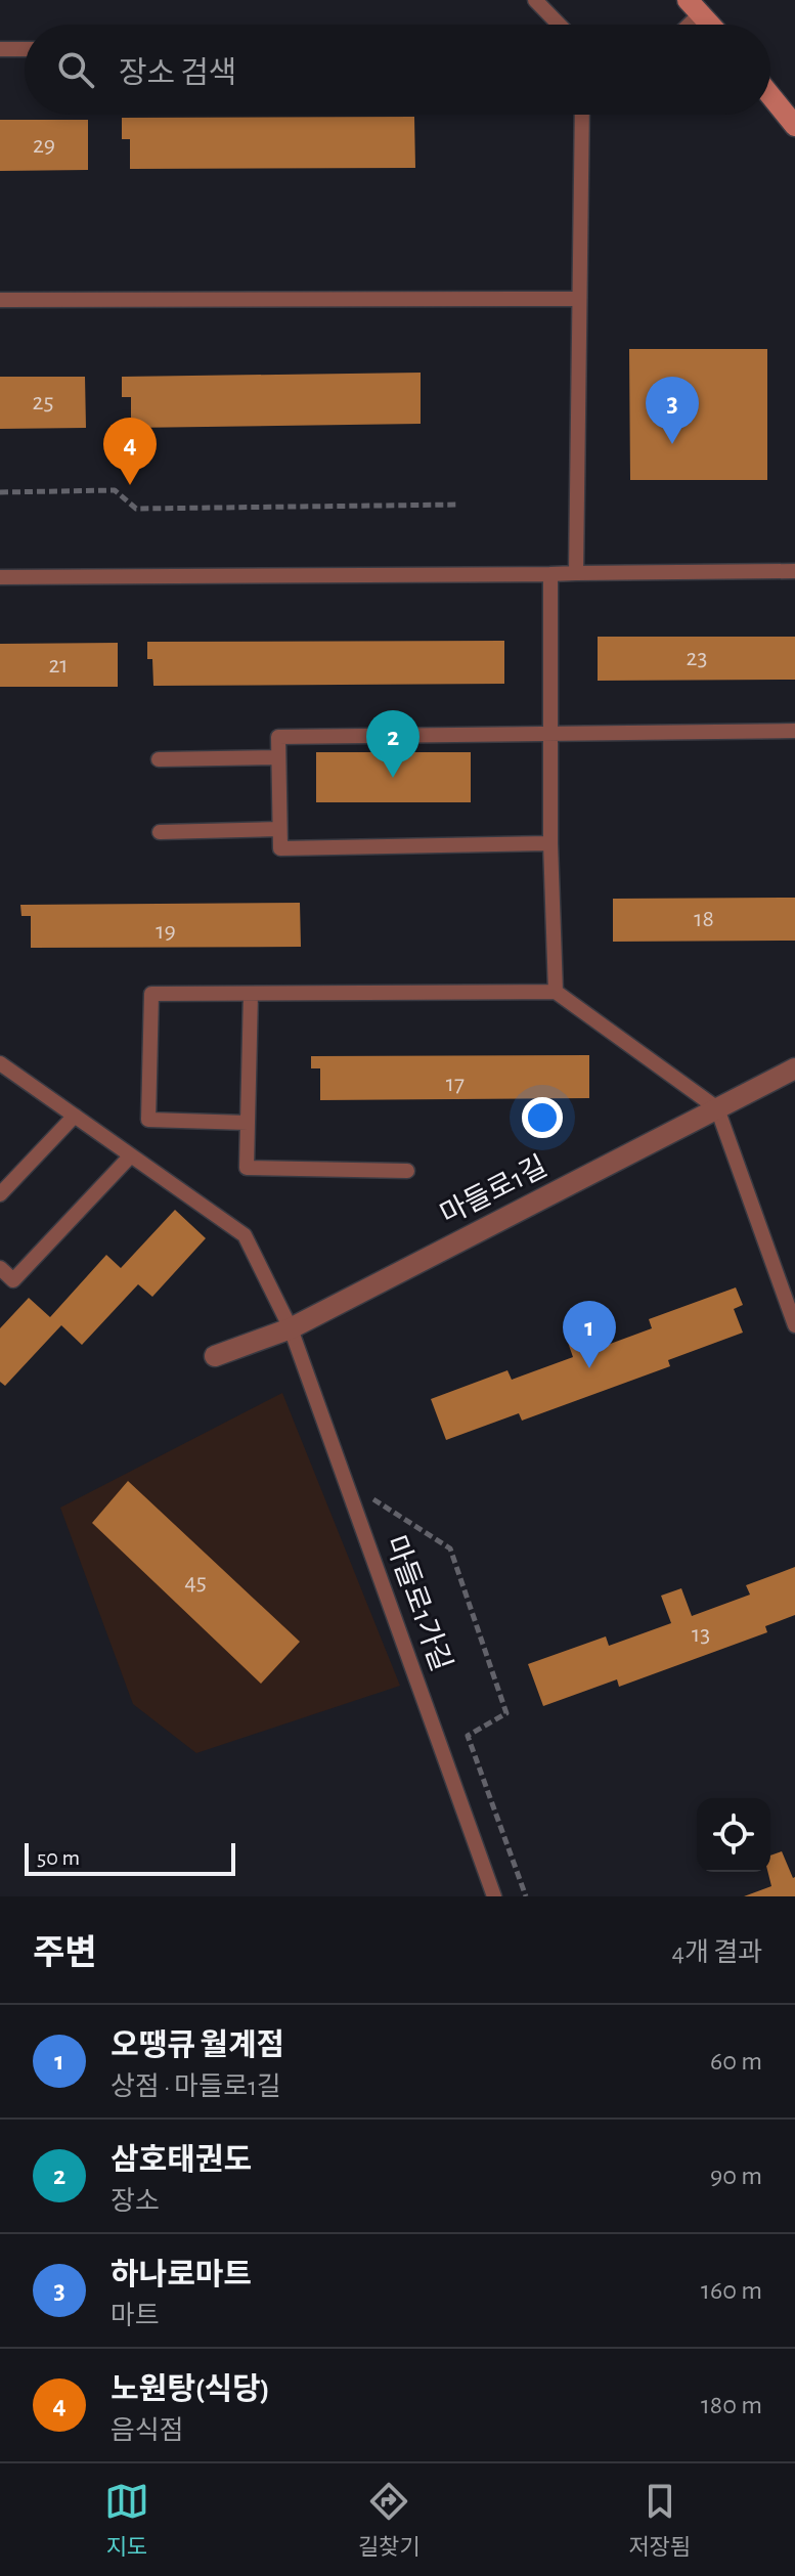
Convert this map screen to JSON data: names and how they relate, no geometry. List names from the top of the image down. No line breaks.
{"streets":{"street":["마들로1길"],"lane":["마들로1가길"]},"crossings":[["마들로1길","마들로1가길"]],"house_numbers":["29","25","23","21","18","19","17","45","13"],"scale_bar":"50 m","page":{"search":"장소 검색","pins":["3","4","2","1"],"scale":"50 m","heading":["주변","4개 결과"],"list":[{"mark":"1","name":"오땡큐 월계점","note":"상점 · 마들로1길","value":"60 m"},{"mark":"2","name":"삼호태권도","note":"장소","value":"90 m"},{"mark":"3","name":"하나로마트","note":"마트","value":"160 m"},{"mark":"4","name":"노원탕(식당)","note":"음식점","value":"180 m"}],"nav":["지도","길찾기","저장됨"]}}
